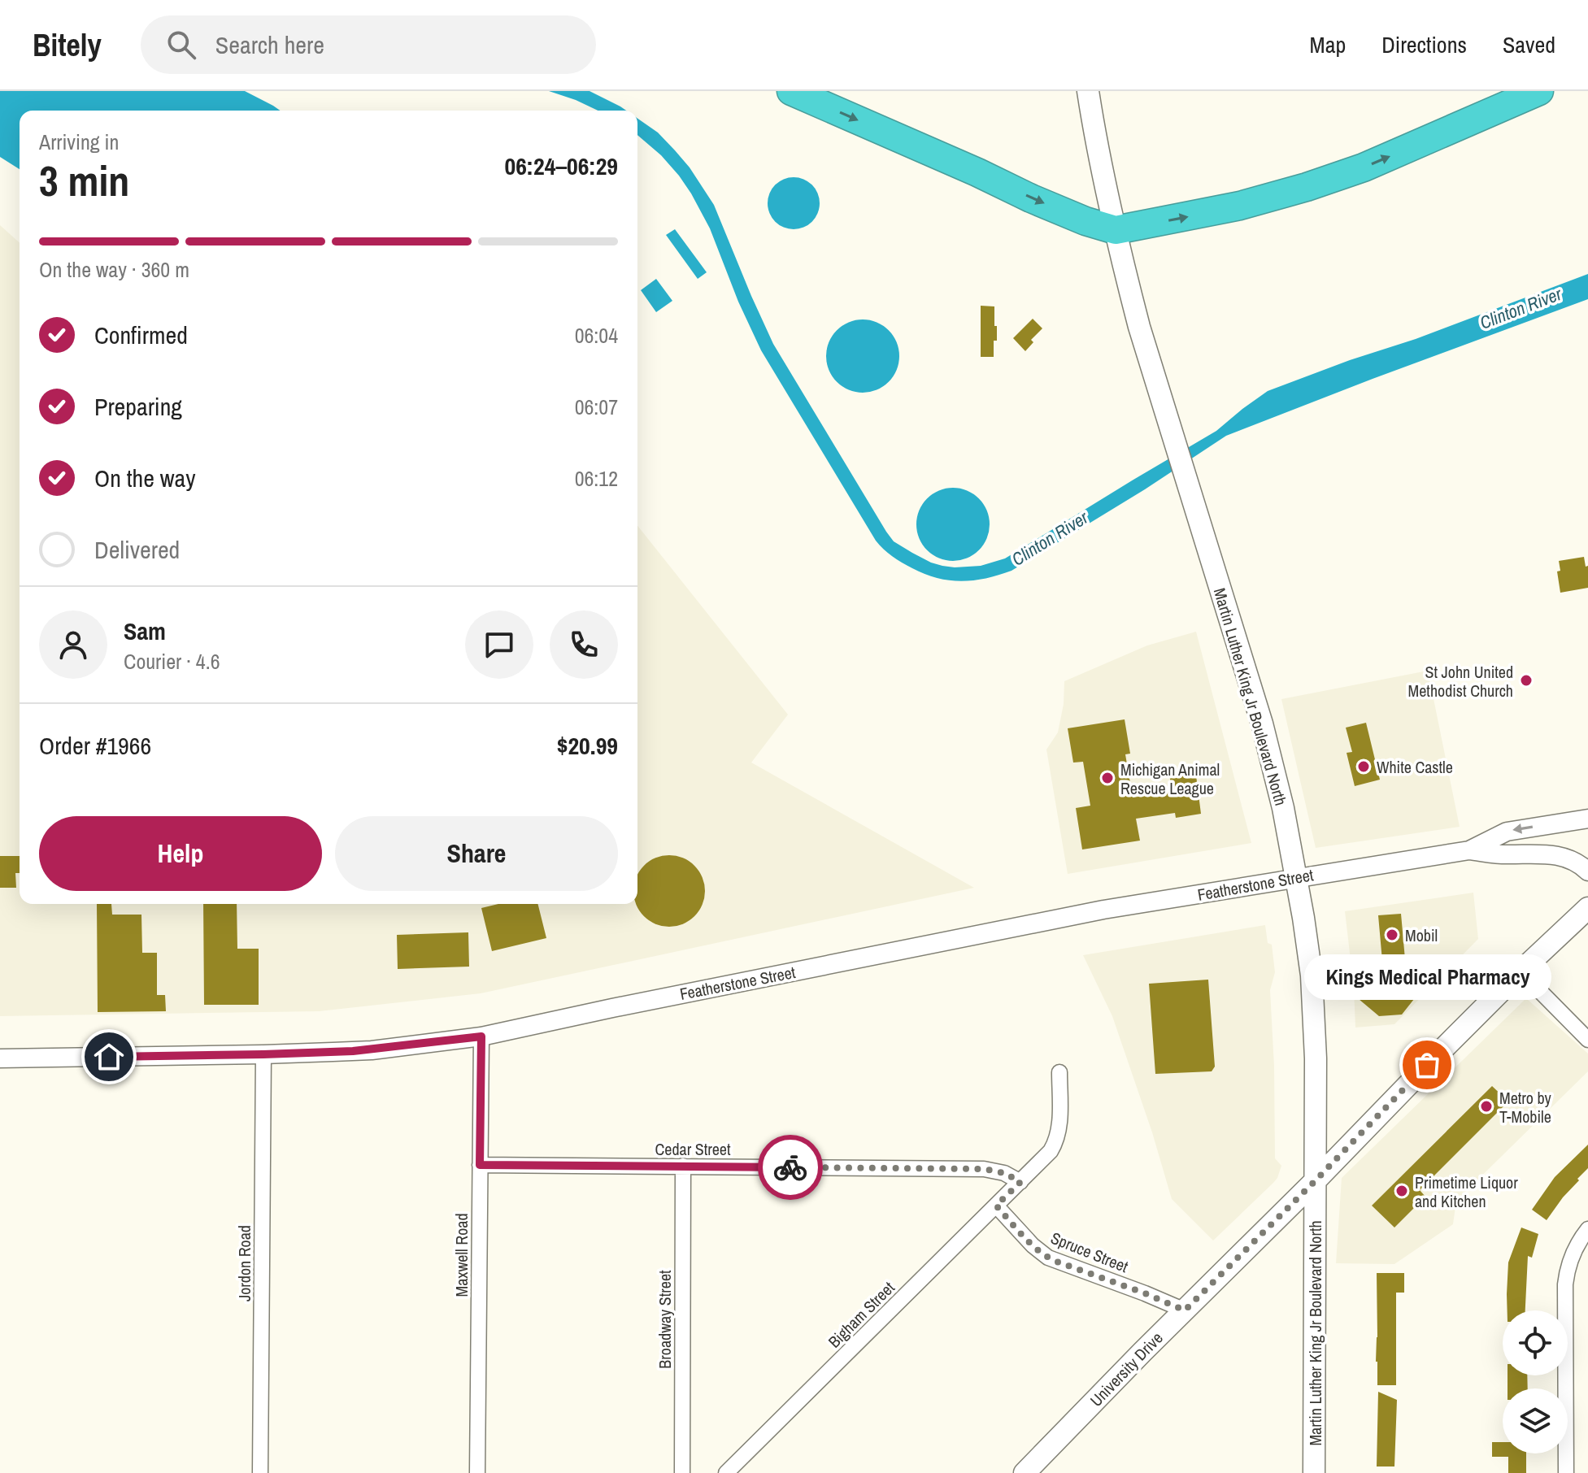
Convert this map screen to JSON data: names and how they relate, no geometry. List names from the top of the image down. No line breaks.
{"streets":{"main road":["Martin Luther King Jr Boulevard North","University Drive"],"street":["Featherstone Street","Cedar Street","Spruce Street","Maxwell Road","Jordon Road","Bigham Street","Broadway Street"]},"crossings":[["Martin Luther King Jr Boulevard North","Featherstone Street"],["Martin Luther King Jr Boulevard North","University Drive"],["Featherstone Street","Maxwell Road"],["Featherstone Street","Jordon Road"],["Cedar Street","Maxwell Road"],["Cedar Street","Bigham Street"],["Cedar Street","Broadway Street"],["Spruce Street","Bigham Street"],["Spruce Street","University Drive"]],"water":["Clinton River"],"places":["St John United Methodist Church","White Castle","Michigan Animal Rescue League","Mobil","Kings Medical Pharmacy","Metro by T-Mobile","Primetime Liquor and Kitchen"],"page":{"header":"Bitely","search":"Search here","nav":["Map","Directions","Saved"],"heading":["3 min","Arriving in","06:24–06:29"],"panel":["Sam","Courier · 4.6","Order #1966","$20.99"],"bar":"On the way · 360 m","list":[["Confirmed","06:04"],["Preparing","06:07"],["On the way","06:12"],"Delivered"],"buttons":["Help","Share"],"bubble":"Kings Medical Pharmacy"}}
